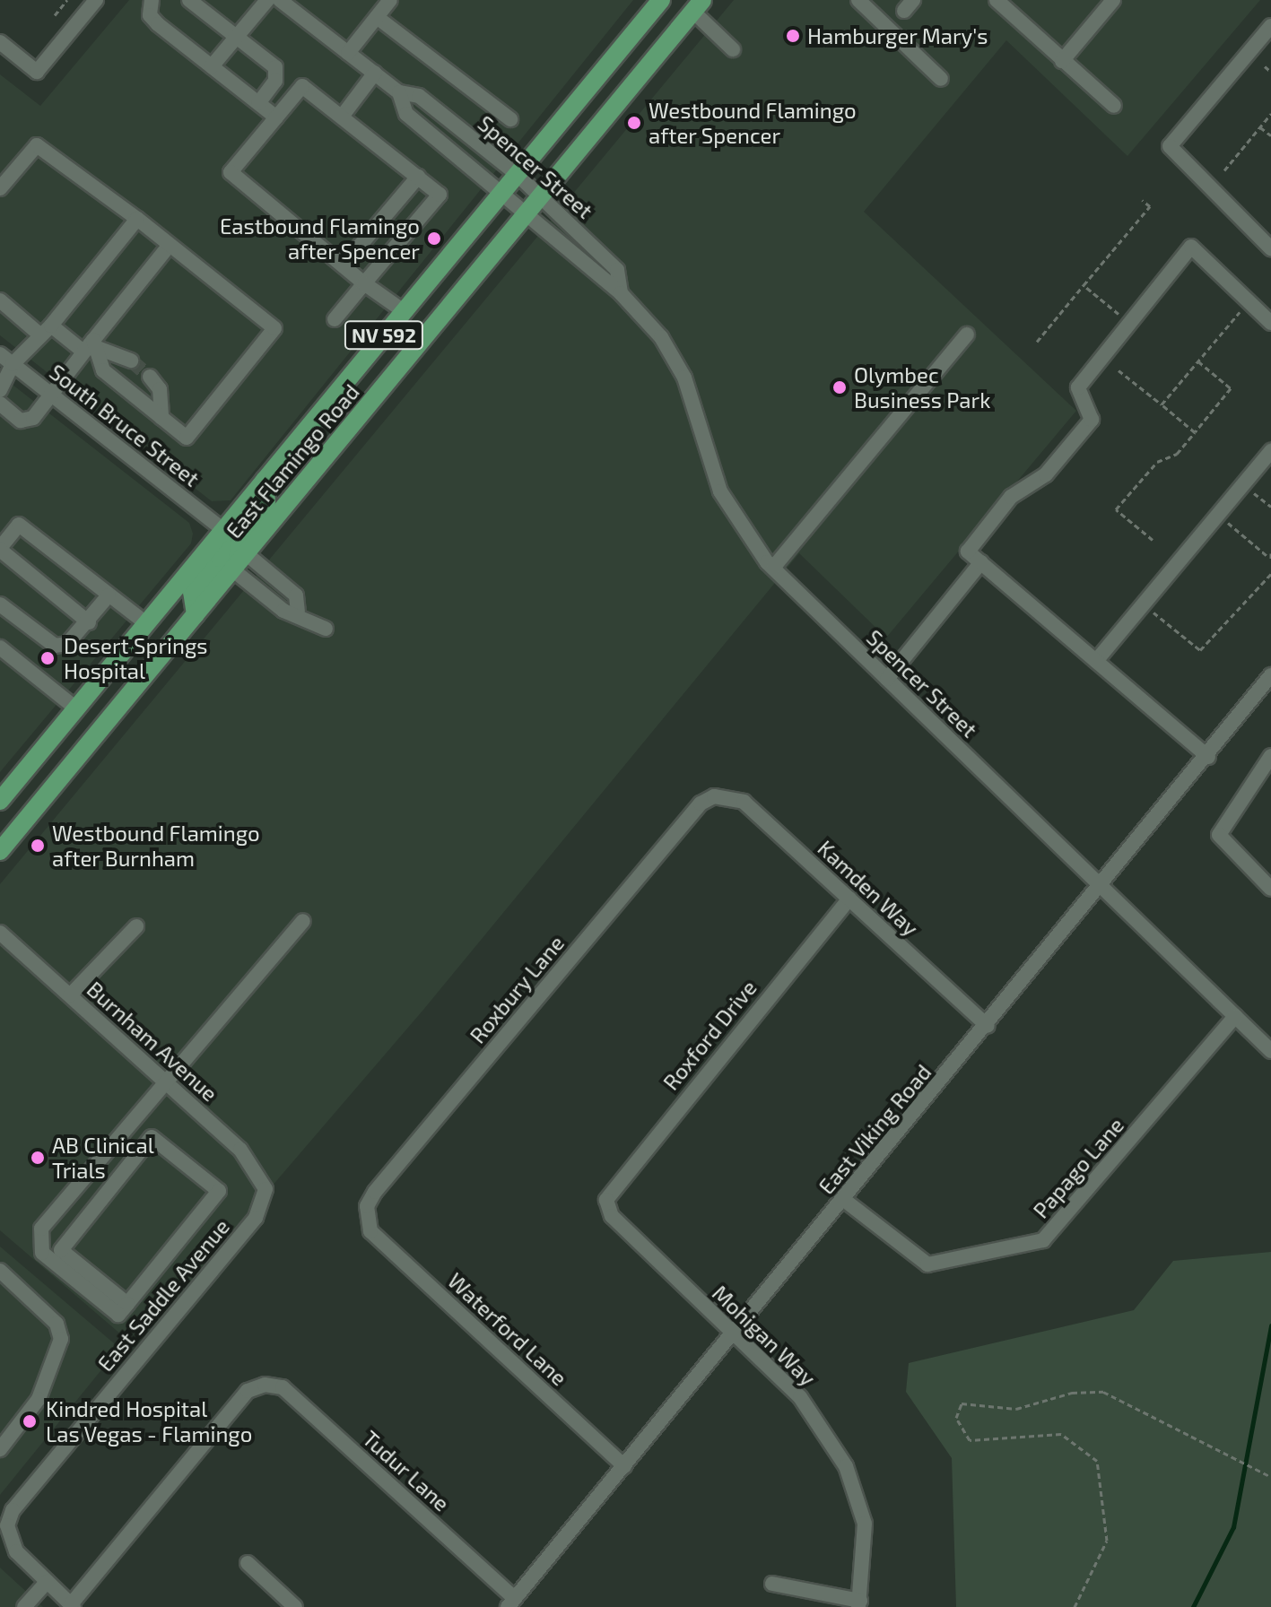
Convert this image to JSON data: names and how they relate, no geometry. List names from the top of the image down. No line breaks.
{"streets":{"main road":["NV 592","East Flamingo Road"],"street":["Spencer Street","South Bruce Street","Kamden Way","Roxbury Lane","Roxford Drive","Burnham Avenue","East Viking Road","Papago Lane","East Saddle Avenue","Waterford Lane","Mohigan Way","Tudur Lane"]},"crossings":[["Spencer Street","East Flamingo Road"],["Spencer Street","East Viking Road"],["Spencer Street","Papago Lane"],["South Bruce Street","East Flamingo Road"],["Kamden Way","Roxbury Lane"],["Kamden Way","Roxford Drive"],["Kamden Way","East Viking Road"],["Roxbury Lane","Waterford Lane"],["Roxford Drive","Mohigan Way"],["Burnham Avenue","East Saddle Avenue"],["East Viking Road","Papago Lane"],["East Viking Road","Waterford Lane"],["East Viking Road","Mohigan Way"],["East Viking Road","Tudur Lane"]],"places":["Hamburger Mary's","Westbound Flamingo after Spencer","Eastbound Flamingo after Spencer","Olymbec Business Park","Desert Springs Hospital","Westbound Flamingo after Burnham","AB Clinical Trials","Kindred Hospital Las Vegas - Flamingo"]}
